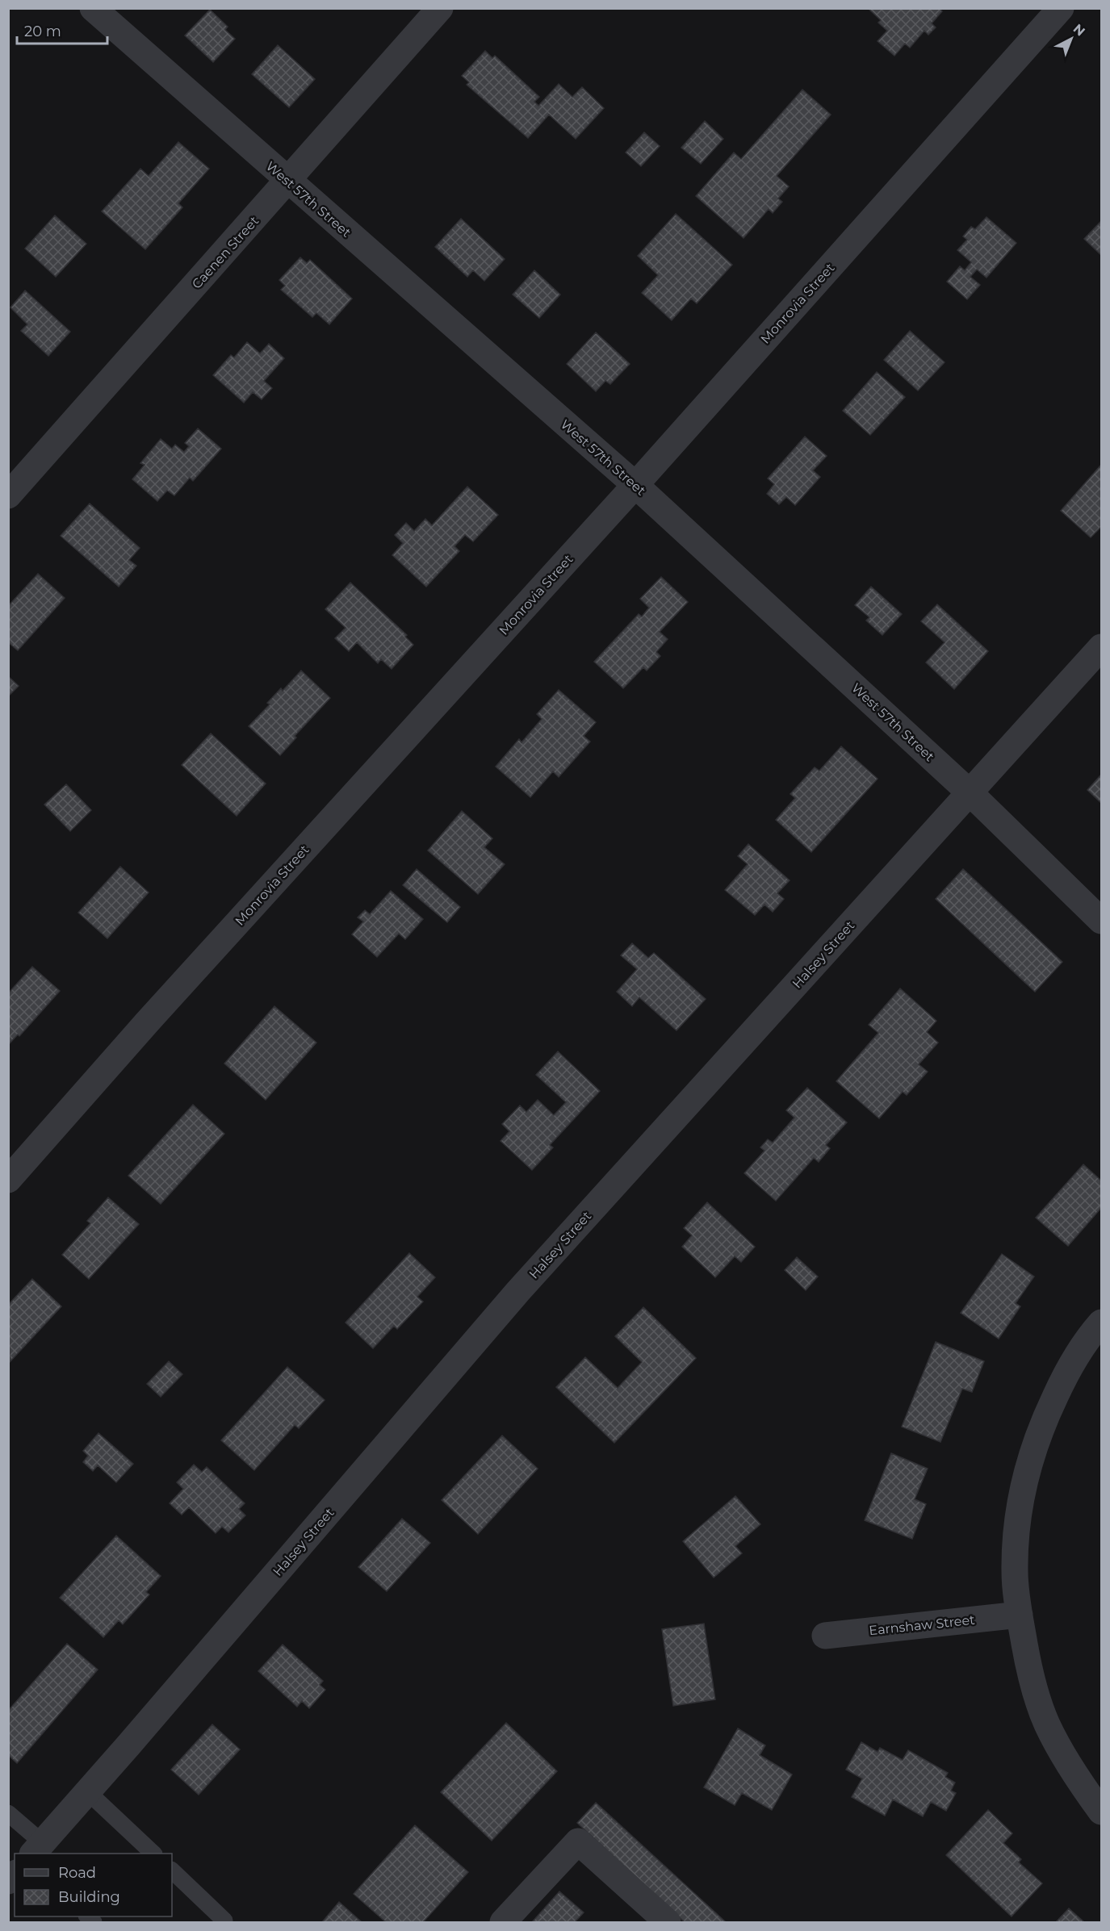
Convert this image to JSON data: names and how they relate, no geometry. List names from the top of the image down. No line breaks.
{"streets":{"street":["West 57th Street","Caenen Street","Monrovia Street","Halsey Street","Earnshaw Street"]},"crossings":[["West 57th Street","Caenen Street"],["West 57th Street","Monrovia Street"],["West 57th Street","Halsey Street"]],"legend":["Road","Building"],"scale_bar":"20 m","north":"top right"}
